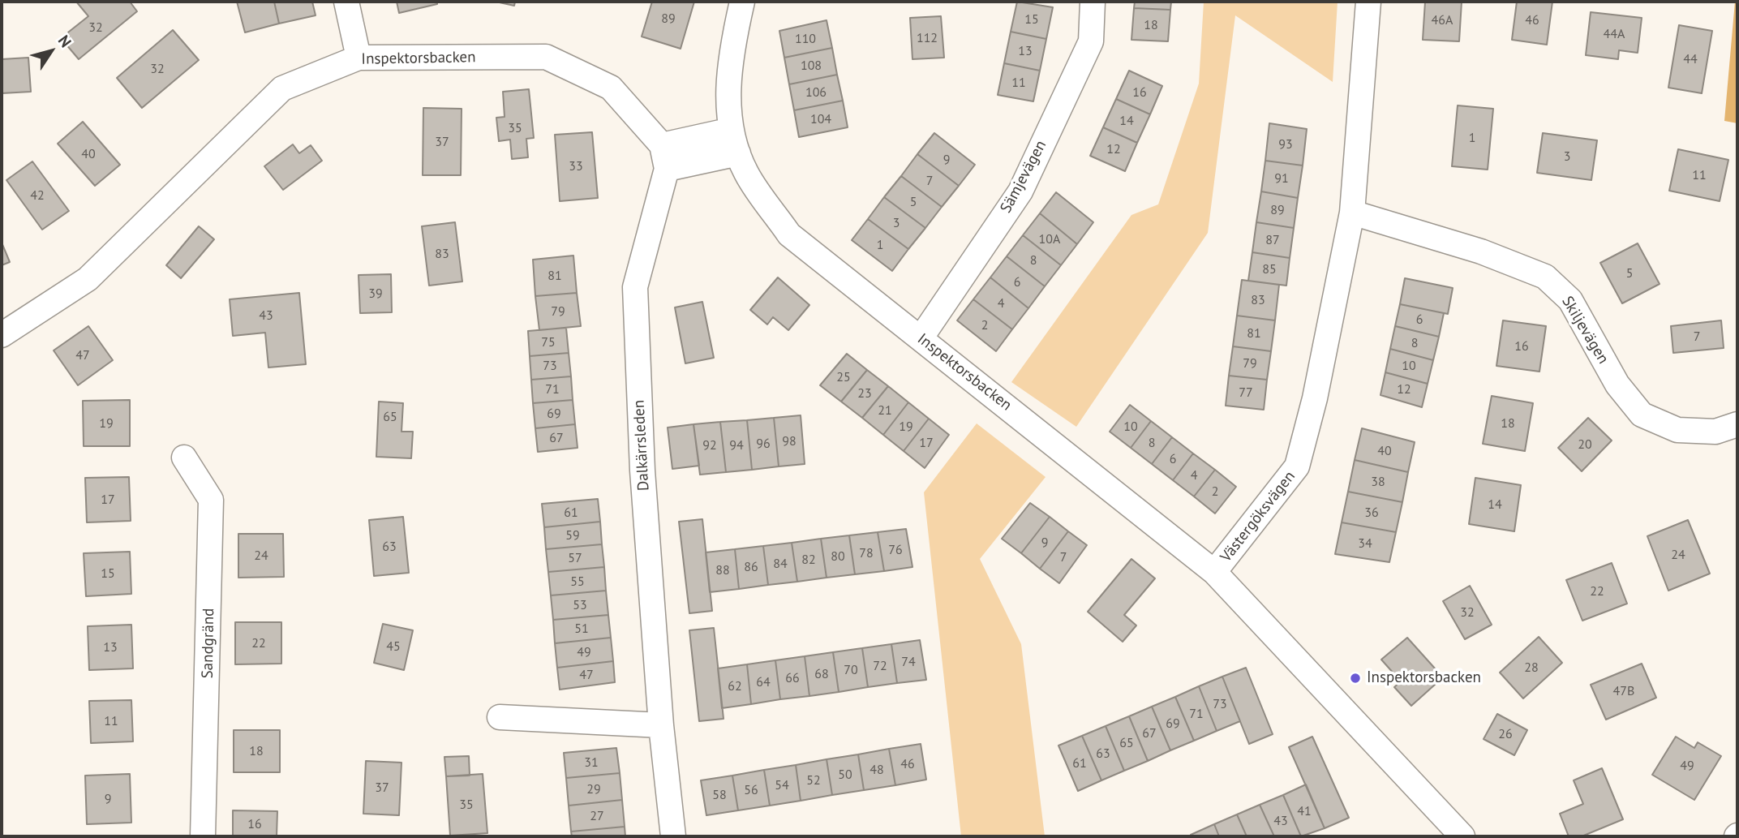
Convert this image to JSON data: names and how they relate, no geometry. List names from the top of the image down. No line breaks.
{"streets":{"street":["Inspektorsbacken","Sämjevägen","Skiljevägen","Dalkärrsleden","Västergöksvägen","Sandgränd"]},"crossings":[["Inspektorsbacken","Sämjevägen"],["Inspektorsbacken","Dalkärrsleden"],["Inspektorsbacken","Västergöksvägen"],["Skiljevägen","Västergöksvägen"]],"places":["Inspektorsbacken"],"house_numbers":["89","15","46A","46","18","32","44A","112","110","13","44","108","32","11","106","16","104","14","35","1","37","93","12","40","3","9","33","11","91","7","42","5","89","3","10A","87","1","83","8","85","5","81","6","39","83","4","79","43","6","2","81","7","75","8","16","47","79","73","10","25","71","12","77","23","21","69","65","19","18","19","10","67","98","17","8","96","20","92","94","40","6","4","38","2","17","14","61","36","59","9","34","63","76","78","24","24","80","7","57","82","84","86","88","15","55","22","53","32","51","22","45","13","49","74","72","28","70","68","47","66","64","62","47B","73","71","11","69","67","26","65","18","63","31","61","46","49","48","50","52","54","37","29","56","58","9","35","41","27","43","16"],"north":"top right"}
